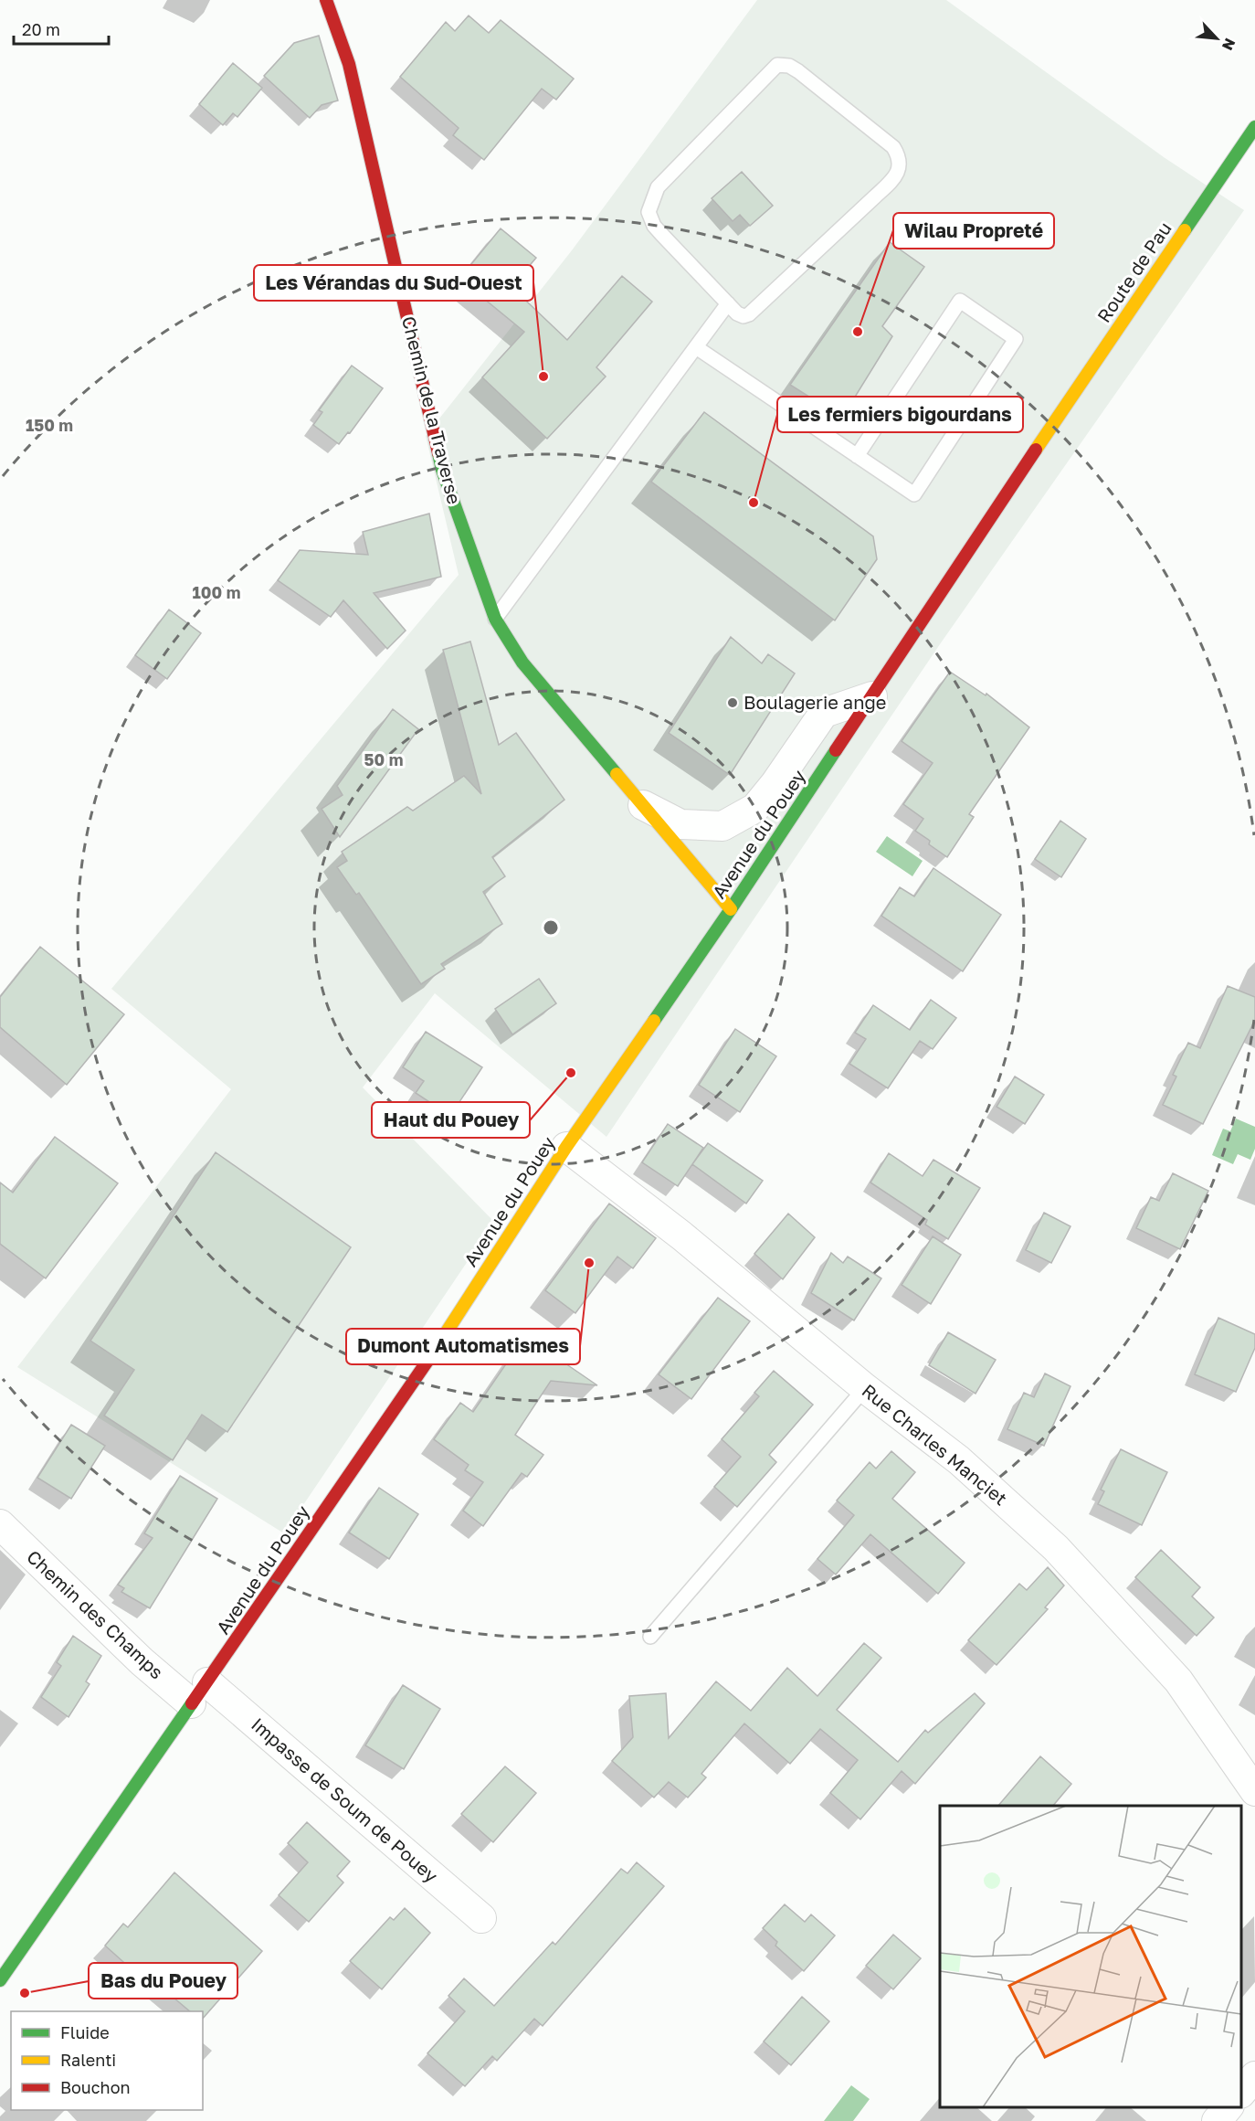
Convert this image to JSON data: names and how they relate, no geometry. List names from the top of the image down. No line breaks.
{"streets":{"main road":["Route de Pau","Chemin de la Traverse","Avenue du Pouey"],"street":["Rue Charles Manciet","Chemin des Champs","Impasse de Soum de Pouey"]},"crossings":[["Route de Pau","Avenue du Pouey"],["Chemin de la Traverse","Avenue du Pouey"],["Avenue du Pouey","Rue Charles Manciet"],["Avenue du Pouey","Chemin des Champs"],["Avenue du Pouey","Impasse de Soum de Pouey"],["Chemin des Champs","Impasse de Soum de Pouey"]],"places":["Wilau Propreté","Les Vérandas du Sud-Ouest","Les fermiers bigourdans","Boulagerie ange","Haut du Pouey","Dumont Automatismes","Bas du Pouey"],"legend":["Fluide","Ralenti","Bouchon"],"scale_bar":"20 m","north":"bottom right","rings":["150 m","100 m","50 m"]}
